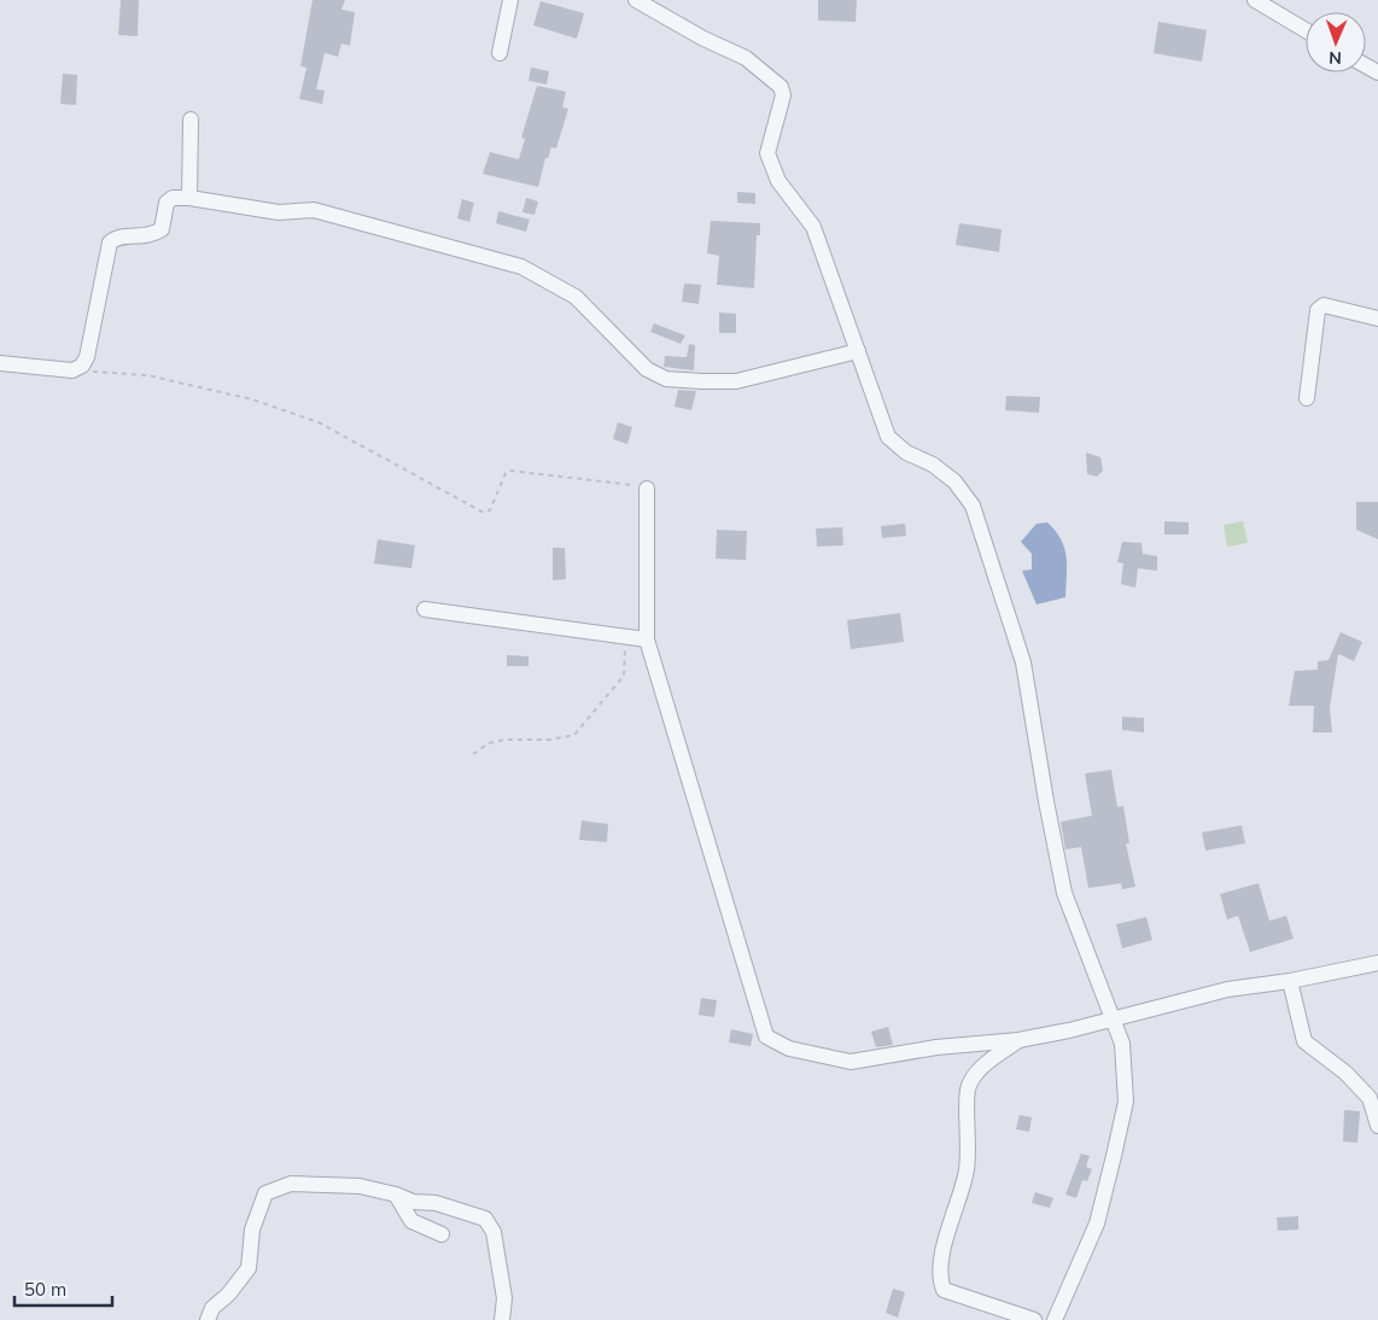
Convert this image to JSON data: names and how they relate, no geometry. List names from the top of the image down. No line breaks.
{"scale_bar":"50 m","north":"bottom"}
